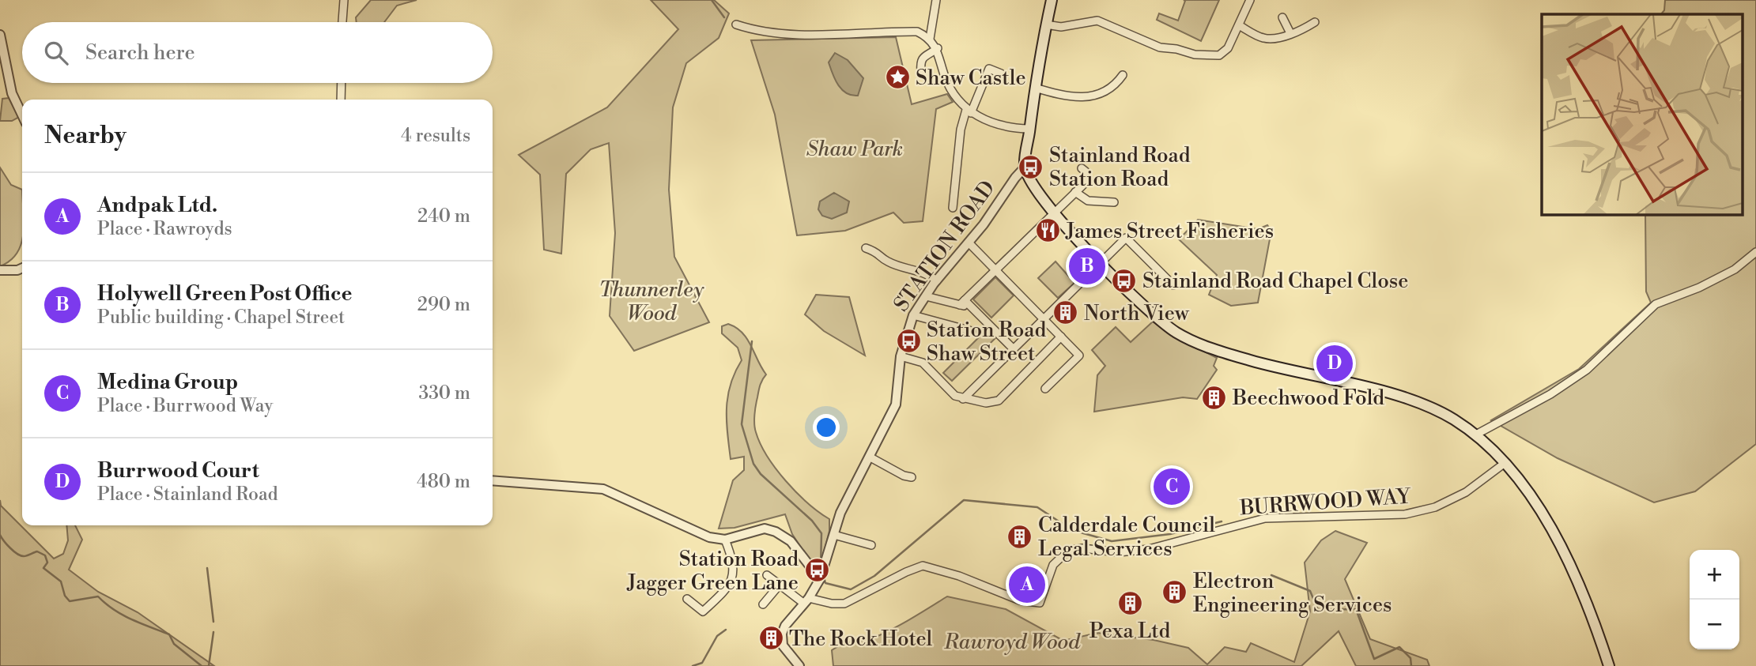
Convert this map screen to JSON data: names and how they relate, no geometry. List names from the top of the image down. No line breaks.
{"streets":{"street":["STATION ROAD","BURRWOOD WAY"]},"crossings":[["STATION ROAD","BURRWOOD WAY"]],"parks":["Shaw Park","Thunnerley Wood","Rawroyd Wood"],"places":{"place":["Shaw Castle"],"bus stop":["Stainland Road Station Road","Stainland Road Chapel Close","Station Road Shaw Street","Station Road Jagger Green Lane"],"restaurant":["James Street Fisheries"],"building":["North View","Beechwood Fold","Calderdale Council Legal Services","Electron Engineering Services","Pexa Ltd","The Rock Hotel"]},"page":{"search":"Search here","heading":["Nearby","4 results"],"list":[{"mark":"A","name":"Andpak Ltd.","note":"Place · Rawroyds","value":"240 m"},{"mark":"B","name":"Holywell Green Post Office","note":"Public building · Chapel Street","value":"290 m"},{"mark":"C","name":"Medina Group","note":"Place · Burrwood Way","value":"330 m"},{"mark":"D","name":"Burrwood Court","note":"Place · Stainland Road","value":"480 m"}],"pins":["B","D","C","A"],"map_buttons":["+","−"]}}
